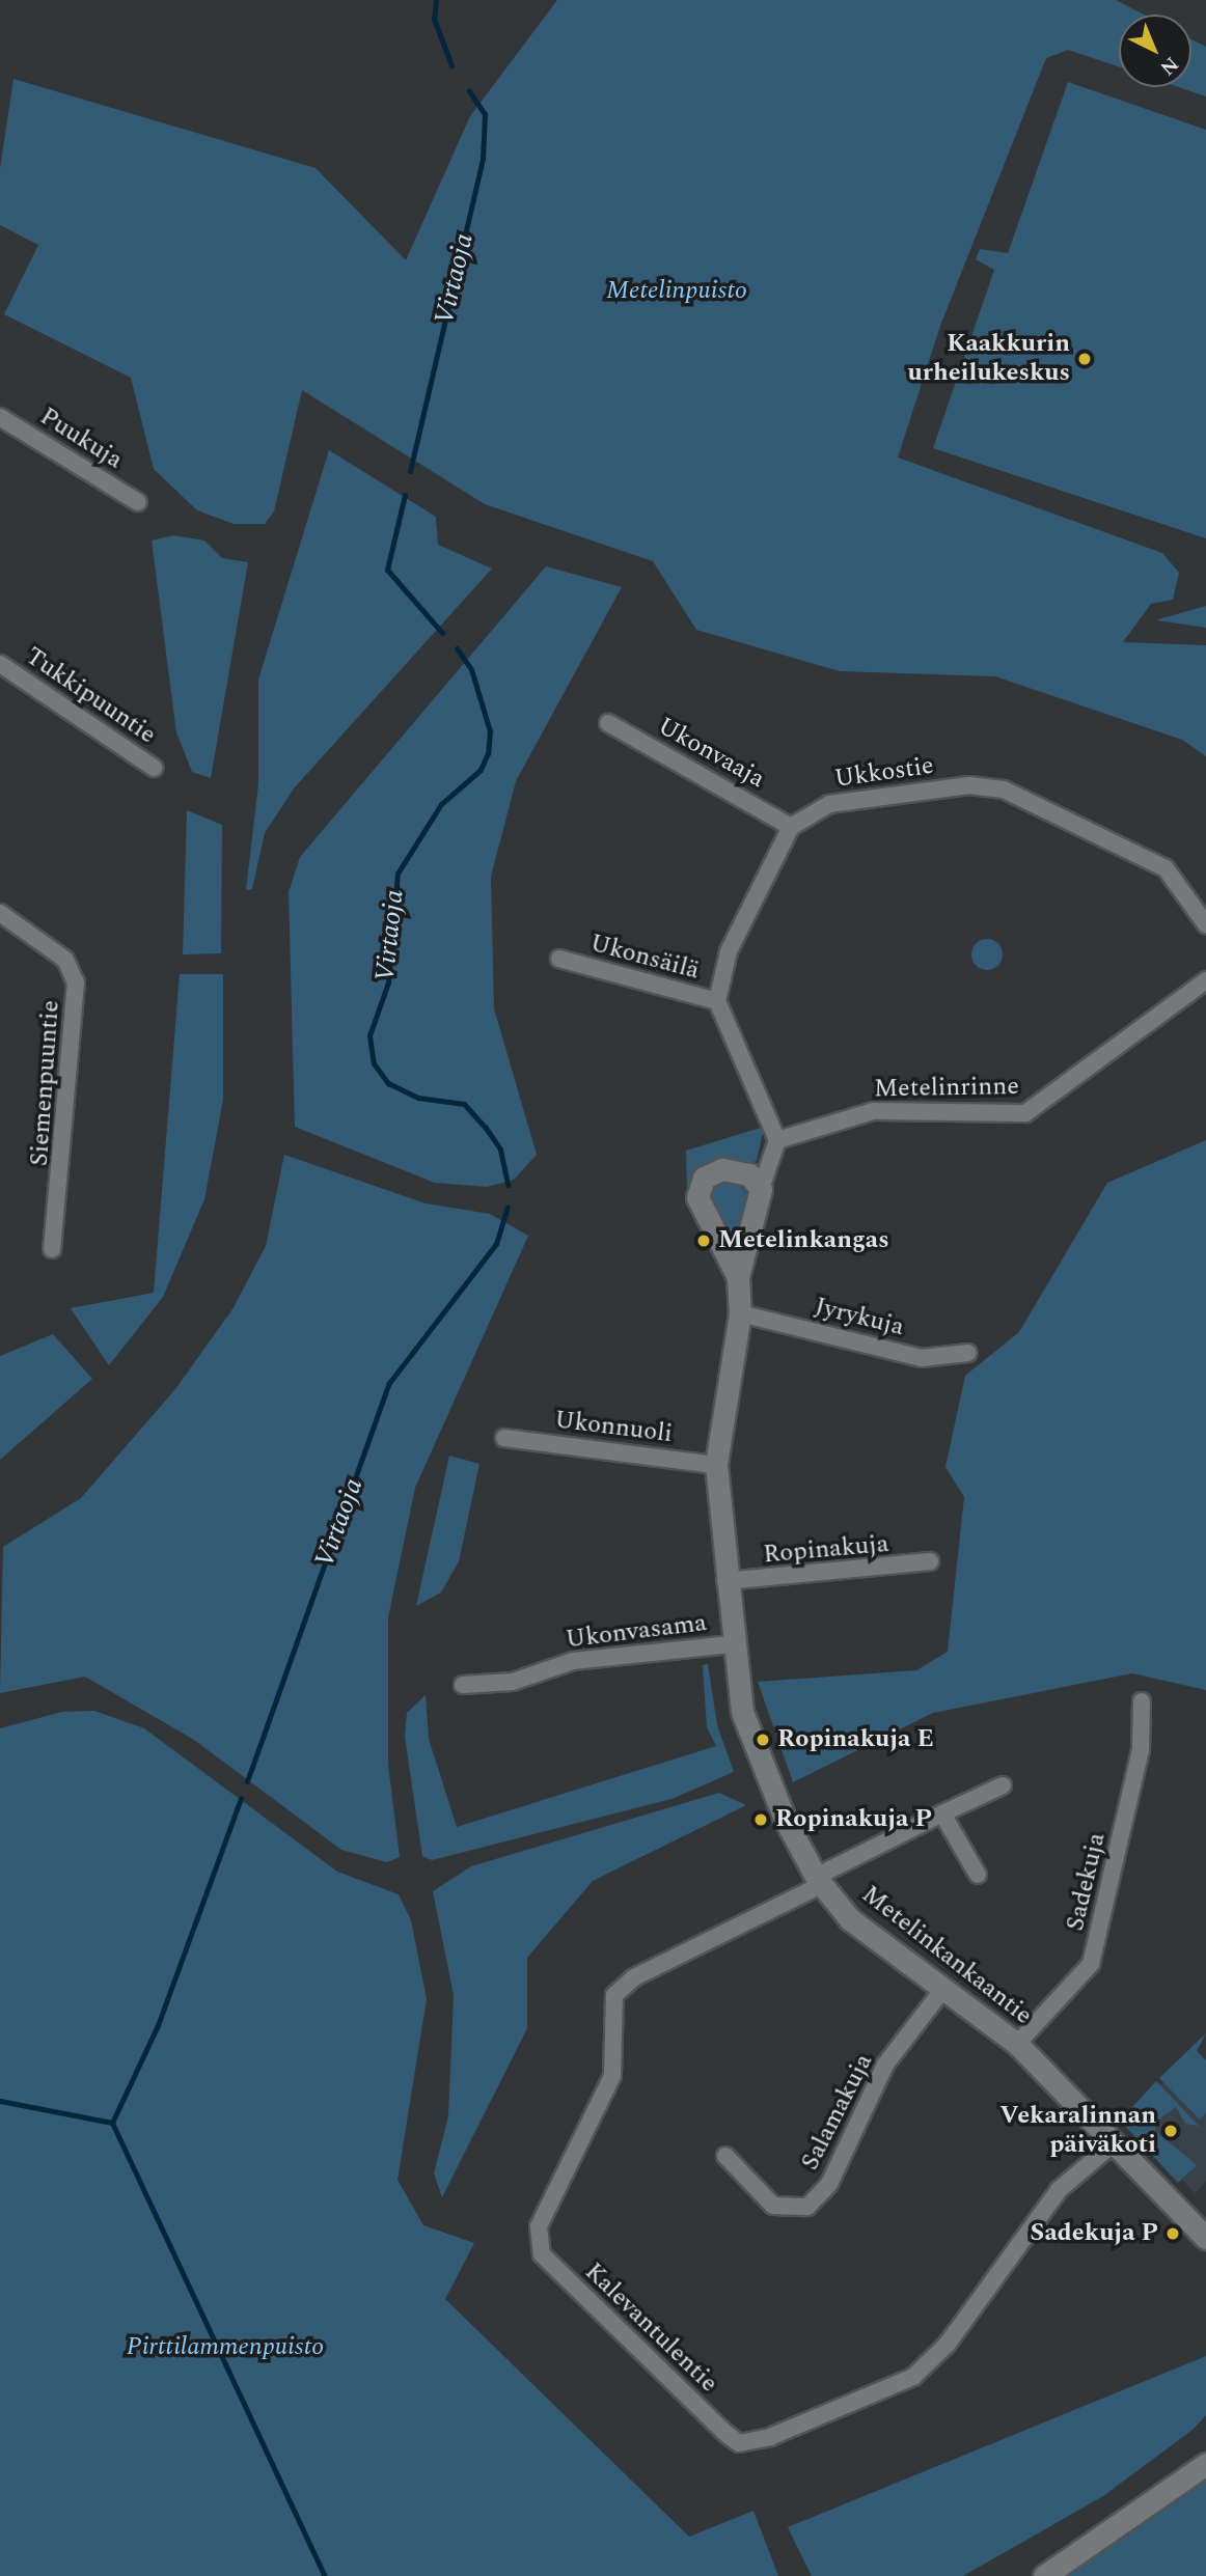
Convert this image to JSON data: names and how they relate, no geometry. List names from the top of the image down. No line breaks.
{"streets":{"street":["Puukuja","Tukkipuuntie","Ukonvaaja","Ukkostie","Ukonsäilä","Siemenpuuntie","Metelinrinne","Jyrykuja","Ukonnuoli","Ropinakuja","Ukonvasama","Sadekuja","Metelinkankaantie","Salamakuja","Kalevantulentie"]},"crossings":[["Ukonvaaja","Ukkostie"],["Jyrykuja","Metelinkankaantie"],["Ukonnuoli","Metelinkankaantie"],["Ropinakuja","Metelinkankaantie"],["Ukonvasama","Metelinkankaantie"],["Sadekuja","Metelinkankaantie"],["Metelinkankaantie","Salamakuja"],["Metelinkankaantie","Kalevantulentie"]],"water":["Virtaoja"],"parks":["Metelinpuisto","Pirttilammenpuisto"],"places":["Kaakkurin urheilukeskus","Metelinkangas","Ropinakuja E","Ropinakuja P","Vekaralinnan päiväkoti","Sadekuja P"],"north":"bottom right"}
